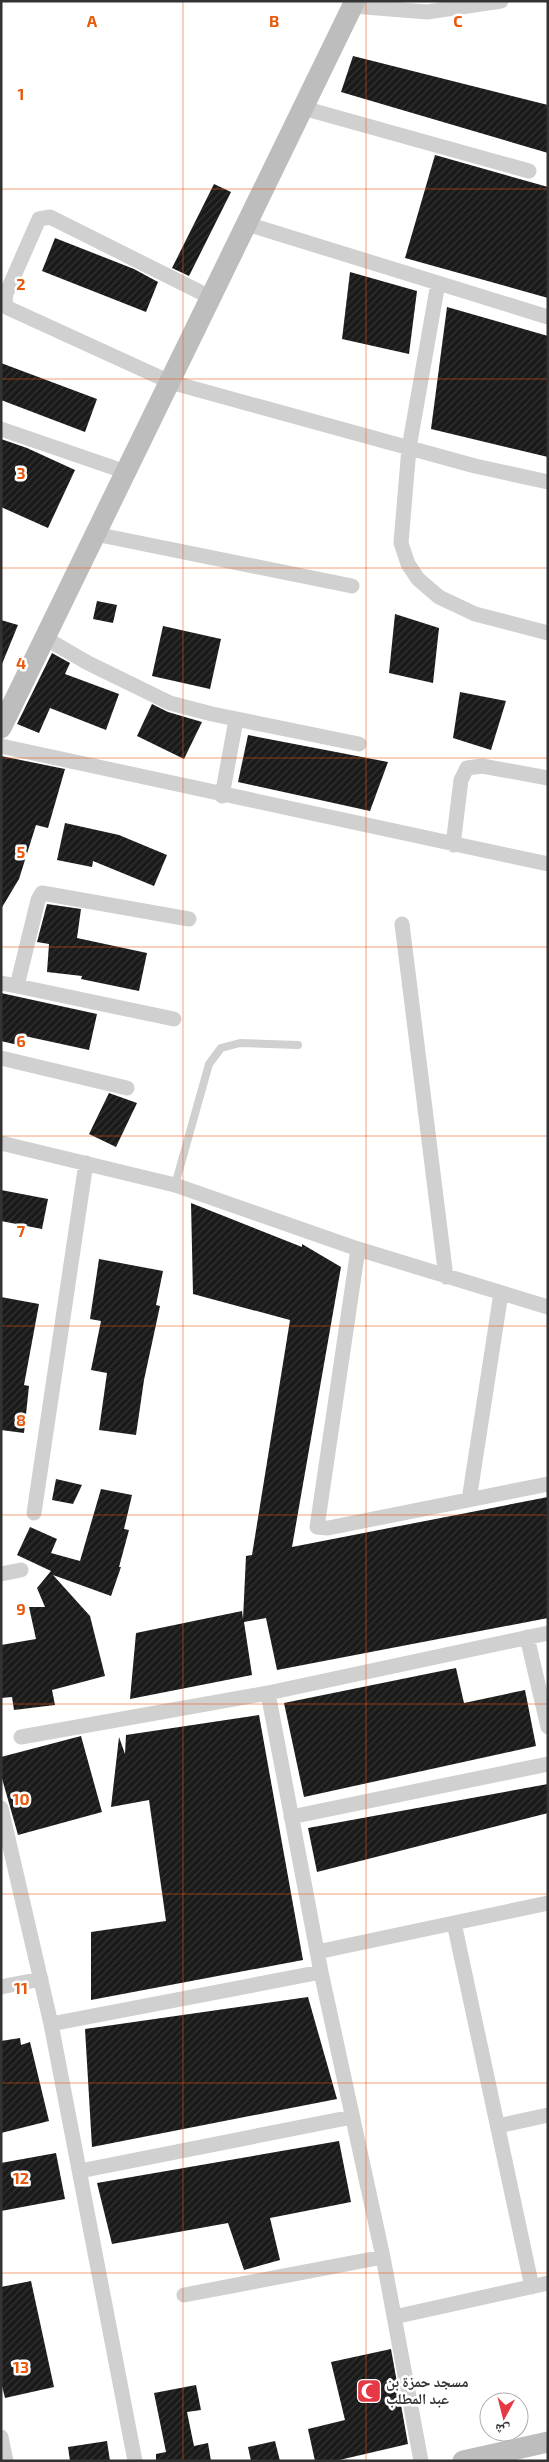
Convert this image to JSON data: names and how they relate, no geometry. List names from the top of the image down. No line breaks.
{"places":{"mosque":["مسجد حمزة بن عبد المطلب"]},"north":"bottom","grid":{"columns":["A","B","C"],"rows":["1","2","3","4","5","6","7","8","9","10","11","12","13"]}}
